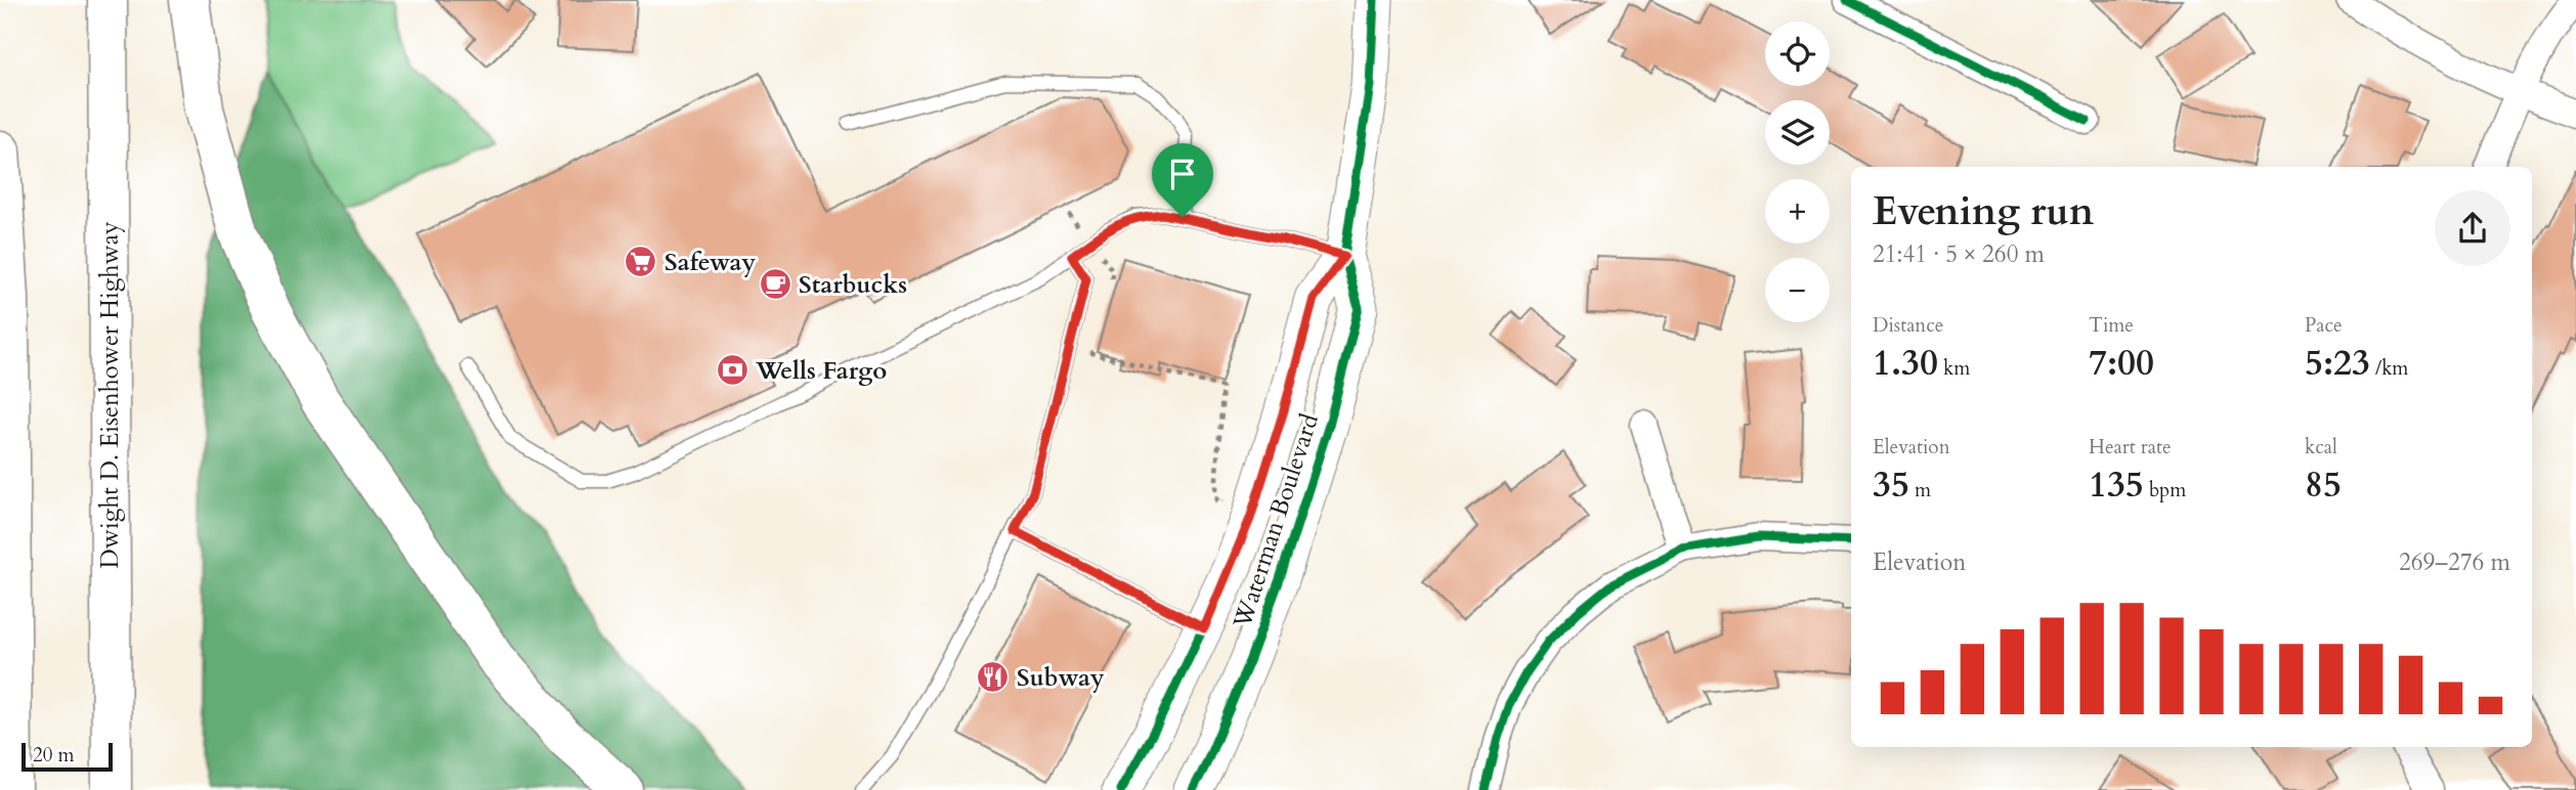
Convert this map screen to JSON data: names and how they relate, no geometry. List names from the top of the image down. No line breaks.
{"streets":{"highway":["Dwight D. Eisenhower Highway"],"main road":["Waterman Boulevard"]},"places":{"supermarket":["Safeway"],"cafe":["Starbucks"],"bank":["Wells Fargo"],"restaurant":["Subway"]},"scale_bar":"20 m","page":{"map_buttons":["+","−"],"heading":["Evening run","21:41 · 5 × 260 m"],"stats":[["Distance","1.30 km"],["Time","7:00"],["Pace","5:23 /km"],["Elevation","35 m"],["Heart rate","135 bpm"],["kcal","85"]],"chart":["Elevation","269–276 m"],"scale":"20 m"}}
